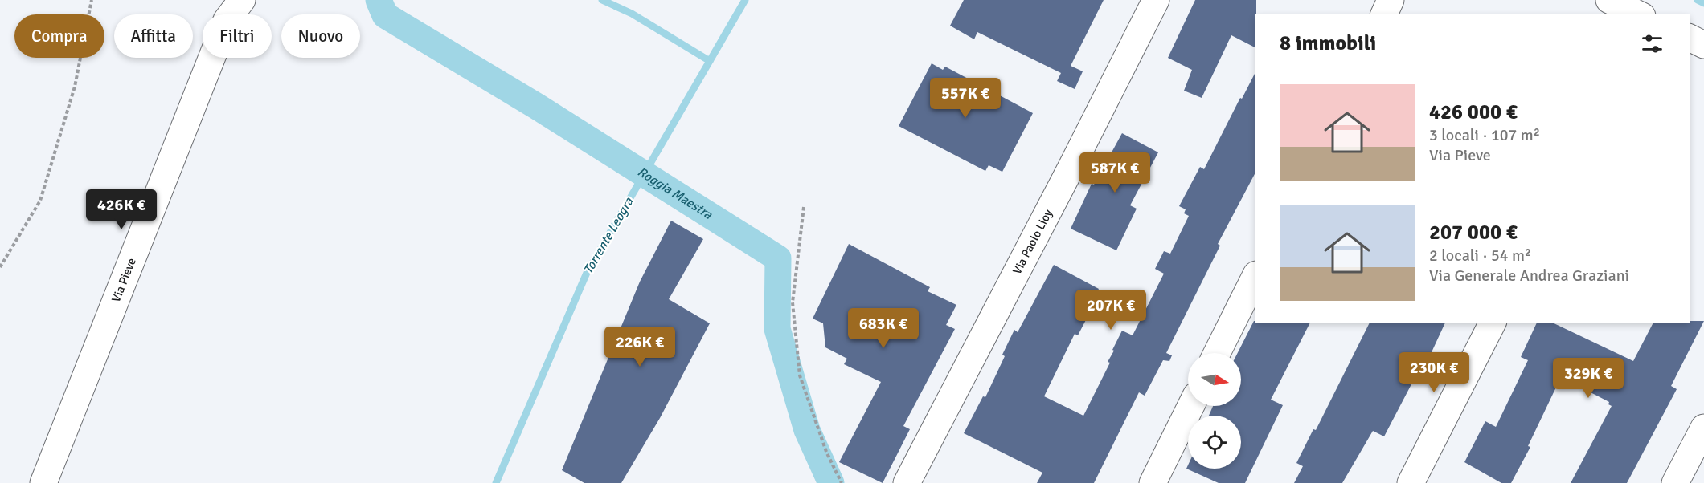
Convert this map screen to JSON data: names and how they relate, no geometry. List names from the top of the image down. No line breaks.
{"streets":{"street":["Via Paolo Lioy","Via Pieve"]},"water":["Roggia Maestra","Torrente Leogra"],"north":"right","page":{"chip":["Compra","Affitta","Filtri","Nuovo"],"heading":"8 immobili","list":[{"name":"426 000 €","note":"3 locali · 107 m² · Via Pieve"},{"name":"207 000 €","note":"2 locali · 54 m² · Via Generale Andrea Graziani"}],"price":["557K €","587K €","426K €","207K €","683K €","226K €","230K €","329K €"]}}
